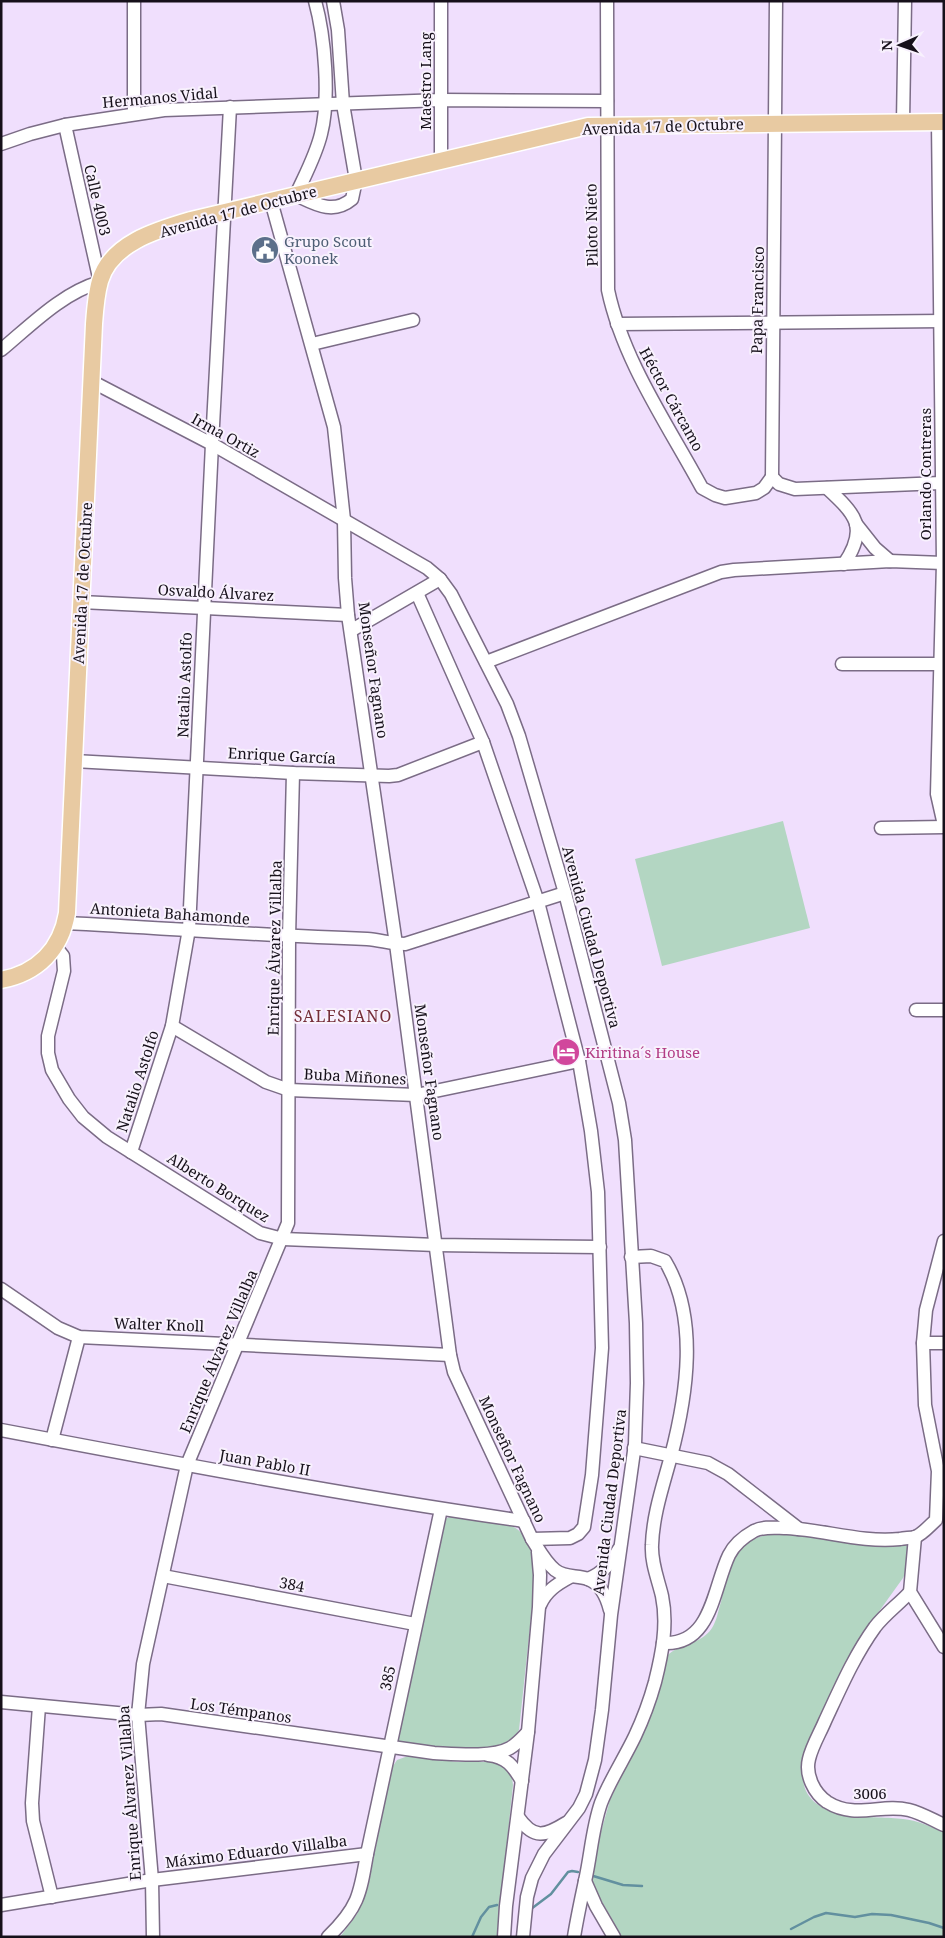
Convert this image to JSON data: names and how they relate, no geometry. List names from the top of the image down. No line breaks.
{"streets":{"main road":["Avenida 17 de Octubre"],"street":["Maestro Lang","Hermanos Vidal","Calle 4003","Piloto Nieto","Papa Francisco","Héctor Cárcamo","Irma Ortiz","Orlando Contreras","Osvaldo Álvarez","Monseñor Fagnano","Natalio Astolfo","Enrique García","Antonieta Bahamonde","Avenida Ciudad Deportiva","Enrique Álvarez Villalba","Buba Miñones","Alberto Borquez","Walter Knoll","Juan Pablo II","384","385","Los Témpanos","3006","Máximo Eduardo Villalba"]},"crossings":[["Maestro Lang","Avenida 17 de Octubre"],["Hermanos Vidal","Calle 4003"],["Hermanos Vidal","Natalio Astolfo"],["Avenida 17 de Octubre","Calle 4003"],["Avenida 17 de Octubre","Piloto Nieto"],["Avenida 17 de Octubre","Papa Francisco"],["Avenida 17 de Octubre","Irma Ortiz"],["Avenida 17 de Octubre","Orlando Contreras"],["Avenida 17 de Octubre","Osvaldo Álvarez"],["Avenida 17 de Octubre","Monseñor Fagnano"],["Avenida 17 de Octubre","Natalio Astolfo"],["Avenida 17 de Octubre","Enrique García"],["Avenida 17 de Octubre","Antonieta Bahamonde"],["Avenida 17 de Octubre","Alberto Borquez"],["Piloto Nieto","Héctor Cárcamo"],["Papa Francisco","Héctor Cárcamo"],["Irma Ortiz","Monseñor Fagnano"],["Irma Ortiz","Natalio Astolfo"],["Irma Ortiz","Avenida Ciudad Deportiva"],["Osvaldo Álvarez","Monseñor Fagnano"],["Osvaldo Álvarez","Natalio Astolfo"],["Monseñor Fagnano","Enrique García"],["Monseñor Fagnano","Antonieta Bahamonde"],["Monseñor Fagnano","Avenida Ciudad Deportiva"],["Monseñor Fagnano","Buba Miñones"],["Monseñor Fagnano","Alberto Borquez"],["Monseñor Fagnano","Walter Knoll"],["Monseñor Fagnano","Juan Pablo II"],["Monseñor Fagnano","Los Témpanos"],["Natalio Astolfo","Enrique García"],["Natalio Astolfo","Antonieta Bahamonde"],["Natalio Astolfo","Buba Miñones"],["Natalio Astolfo","Alberto Borquez"],["Enrique García","Avenida Ciudad Deportiva"],["Enrique García","Enrique Álvarez Villalba"],["Antonieta Bahamonde","Avenida Ciudad Deportiva"],["Antonieta Bahamonde","Enrique Álvarez Villalba"],["Avenida Ciudad Deportiva","Buba Miñones"],["Avenida Ciudad Deportiva","Alberto Borquez"],["Enrique Álvarez Villalba","Buba Miñones"],["Enrique Álvarez Villalba","Alberto Borquez"],["Enrique Álvarez Villalba","Walter Knoll"],["Enrique Álvarez Villalba","Juan Pablo II"],["Enrique Álvarez Villalba","384"],["Enrique Álvarez Villalba","Los Témpanos"],["Enrique Álvarez Villalba","Máximo Eduardo Villalba"],["Juan Pablo II","385"],["384","385"],["385","Los Témpanos"],["385","Máximo Eduardo Villalba"]],"districts":["SALESIANO"],"places":{"public building":["Grupo Scout Koonek"],"hotel":["Kiritina´s House"]},"north":"left"}
